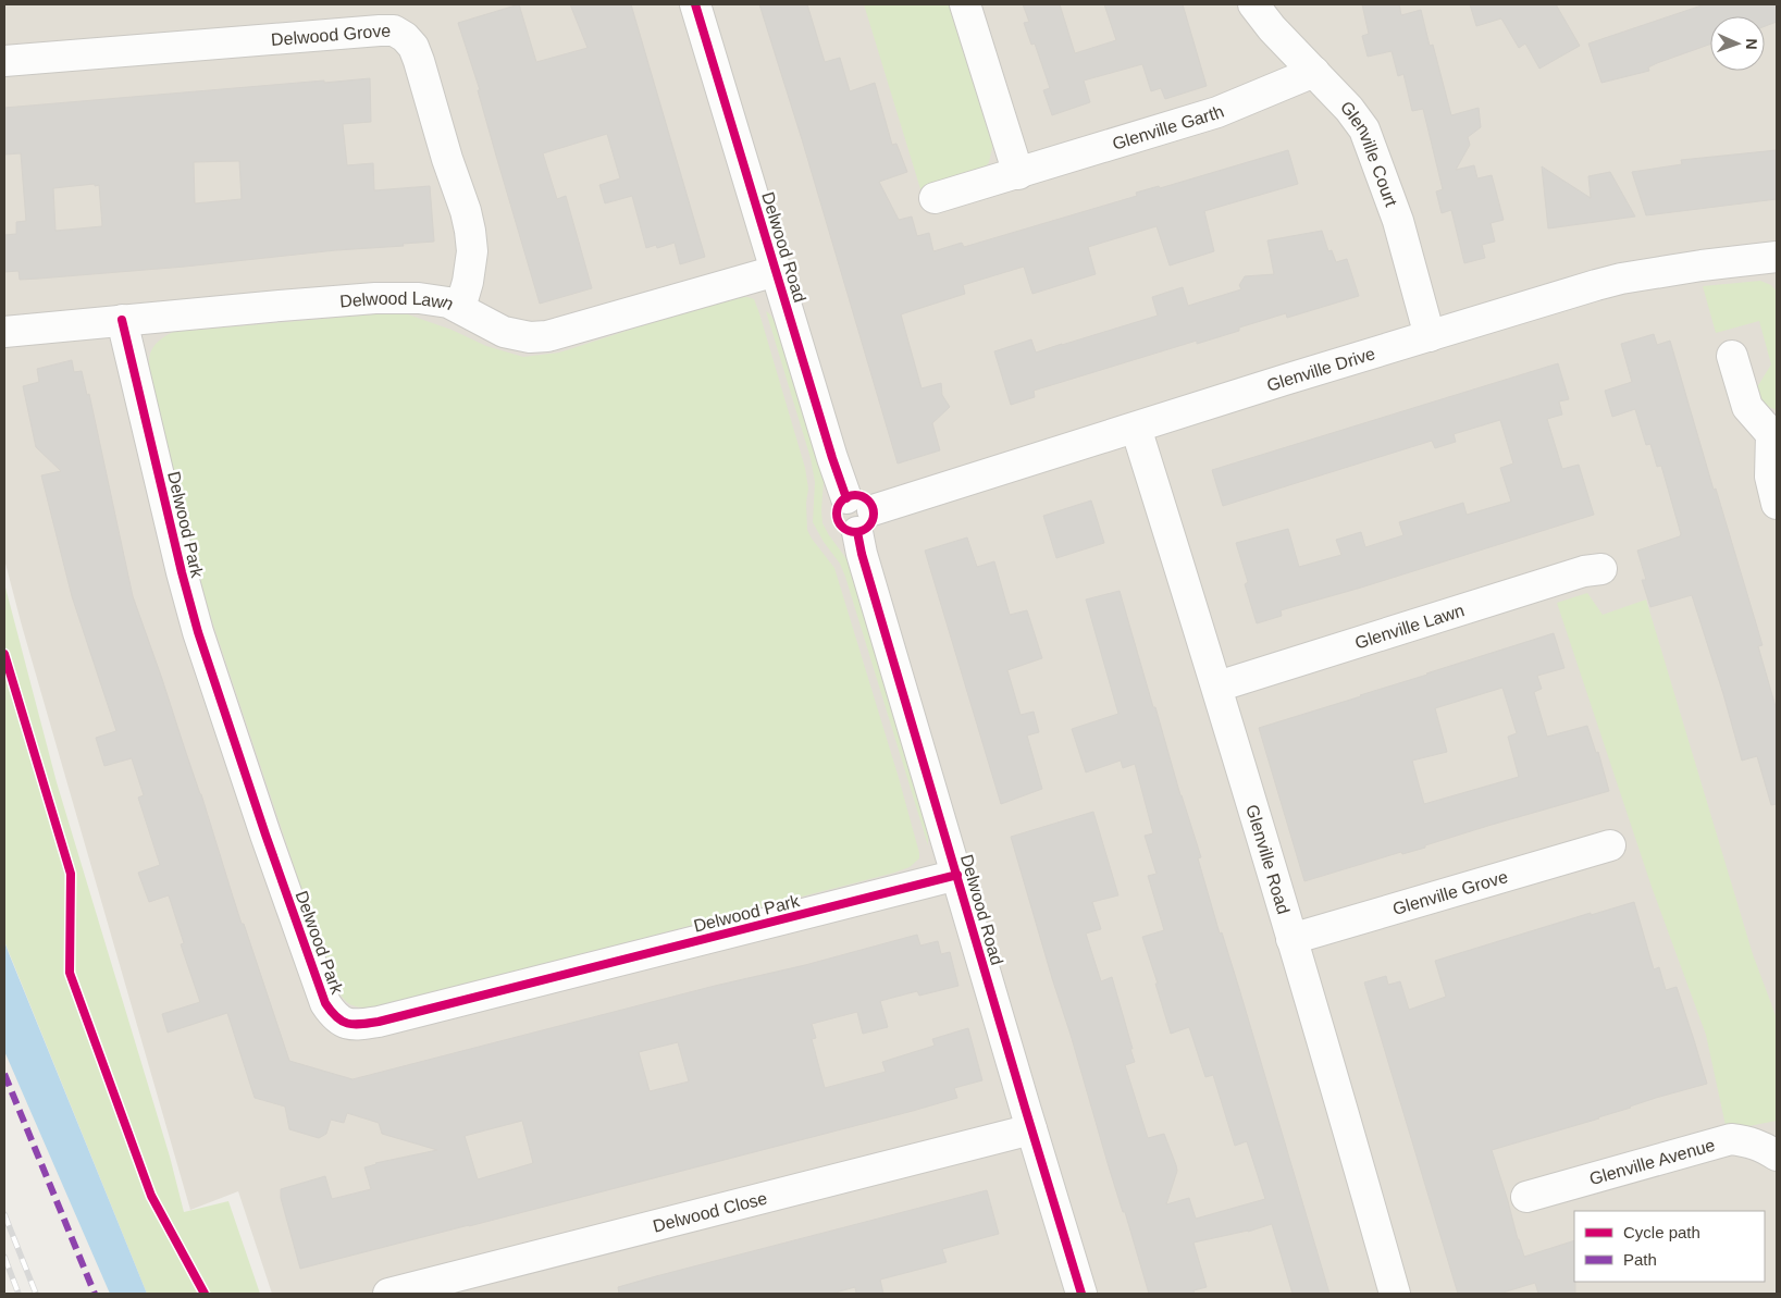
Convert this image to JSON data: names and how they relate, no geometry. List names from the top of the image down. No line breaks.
{"streets":{"street":["Delwood Grove","Glenville Garth","Glenville Court","Delwood Road","Delwood Lawn","Glenville Drive","Delwood Park","Glenville Lawn","Glenville Road","Glenville Grove","Glenville Avenue","Delwood Close"]},"crossings":[["Delwood Grove","Delwood Lawn"],["Glenville Garth","Glenville Court"],["Glenville Court","Glenville Drive"],["Delwood Road","Delwood Lawn"],["Delwood Road","Glenville Drive"],["Delwood Road","Delwood Park"],["Delwood Road","Delwood Close"],["Delwood Lawn","Delwood Park"],["Glenville Drive","Glenville Road"],["Glenville Lawn","Glenville Road"],["Glenville Road","Glenville Grove"]],"legend":["Cycle path","Path"],"north":"right"}
